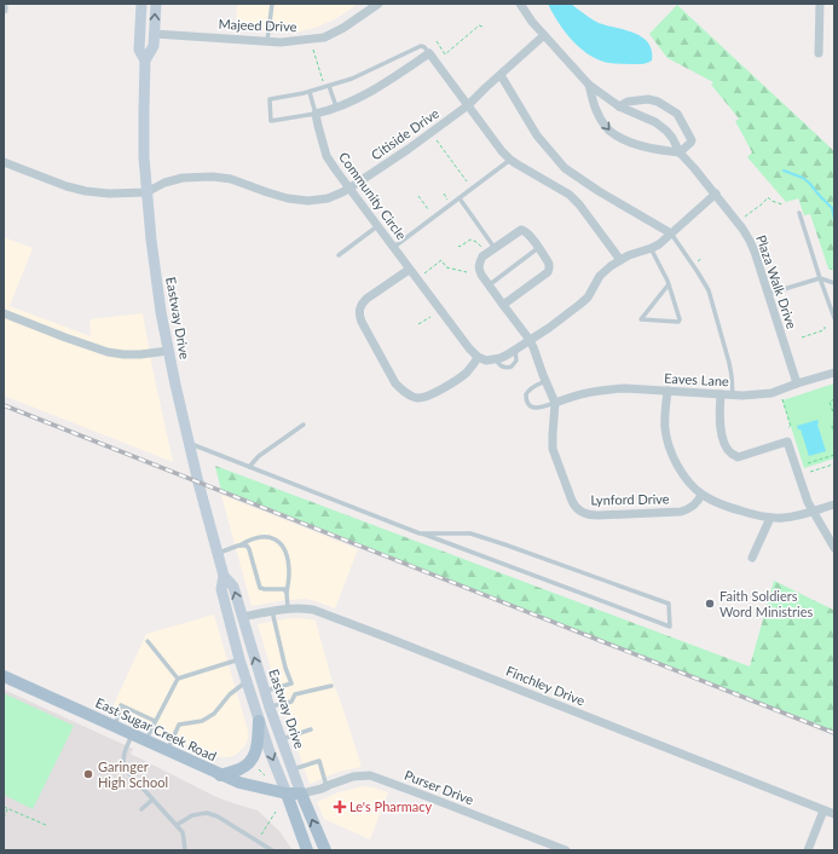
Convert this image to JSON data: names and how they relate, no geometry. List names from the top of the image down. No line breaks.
{"streets":{"main road":["Eastway Drive","East Sugar Creek Road"],"street":["Majeed Drive","Citiside Drive","Community Circle","Plaza Walk Drive","Eaves Lane","Lynford Drive","Finchley Drive","Purser Drive"]},"crossings":[["Majeed Drive","Eastway Drive"],["Citiside Drive","Community Circle"],["Citiside Drive","Plaza Walk Drive"],["Citiside Drive","Eastway Drive"],["Plaza Walk Drive","Eaves Lane"],["Eastway Drive","Finchley Drive"],["Eastway Drive","East Sugar Creek Road"],["Eastway Drive","Purser Drive"],["Eaves Lane","Lynford Drive"],["East Sugar Creek Road","Purser Drive"]],"places":{"other":["Faith Soldiers Word Ministries","Garinger High School"],"health":["Le's Pharmacy"]}}
